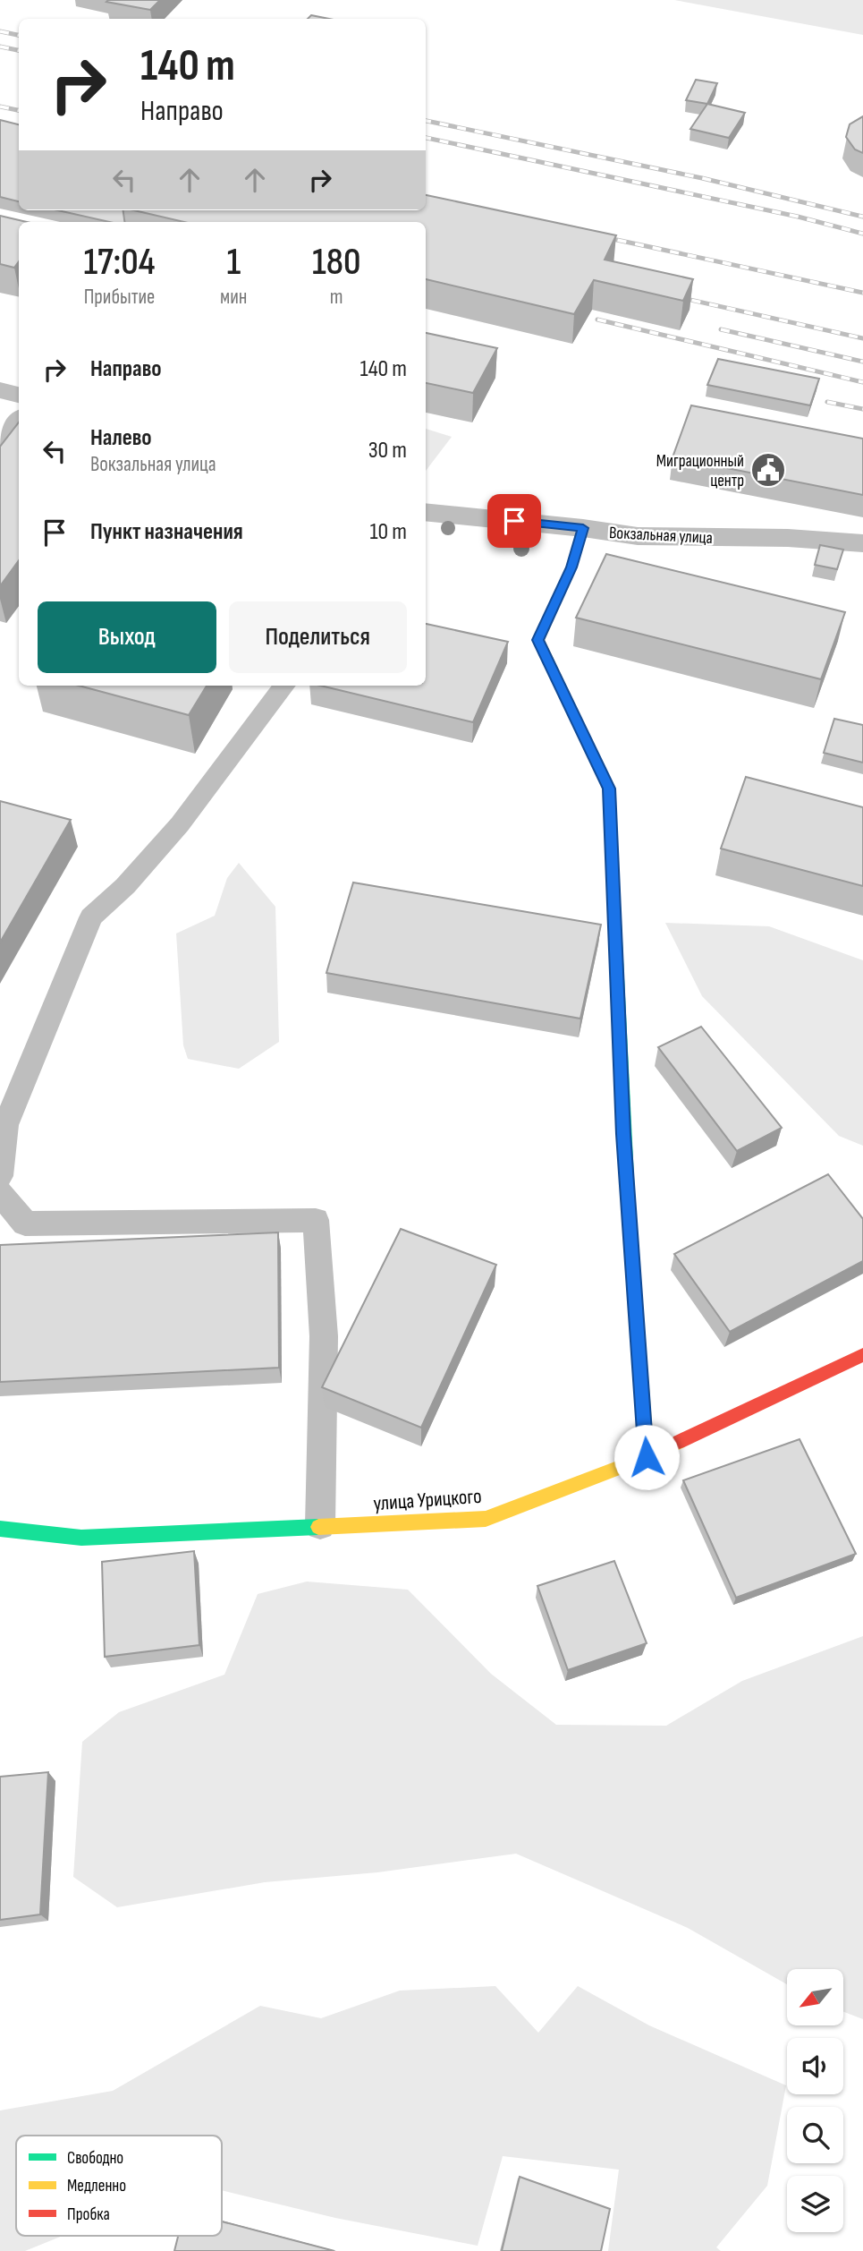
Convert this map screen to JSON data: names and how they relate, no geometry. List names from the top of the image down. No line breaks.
{"streets":{"street":["Вокзальная улица","улица Урицкого"]},"places":{"public building":["Миграционный центр"]},"legend":["Свободно","Медленно","Пробка"],"north":"bottom left","page":{"turn":["140 m","Направо"],"eta":["17:04","Прибытие","1","мин","180","m"],"list":[{"name":"Направо","value":"140 m"},{"name":"Налево","note":"Вокзальная улица","value":"30 m"},{"name":"Пункт назначения","value":"10 m"}],"buttons":["Выход","Поделиться"]}}
